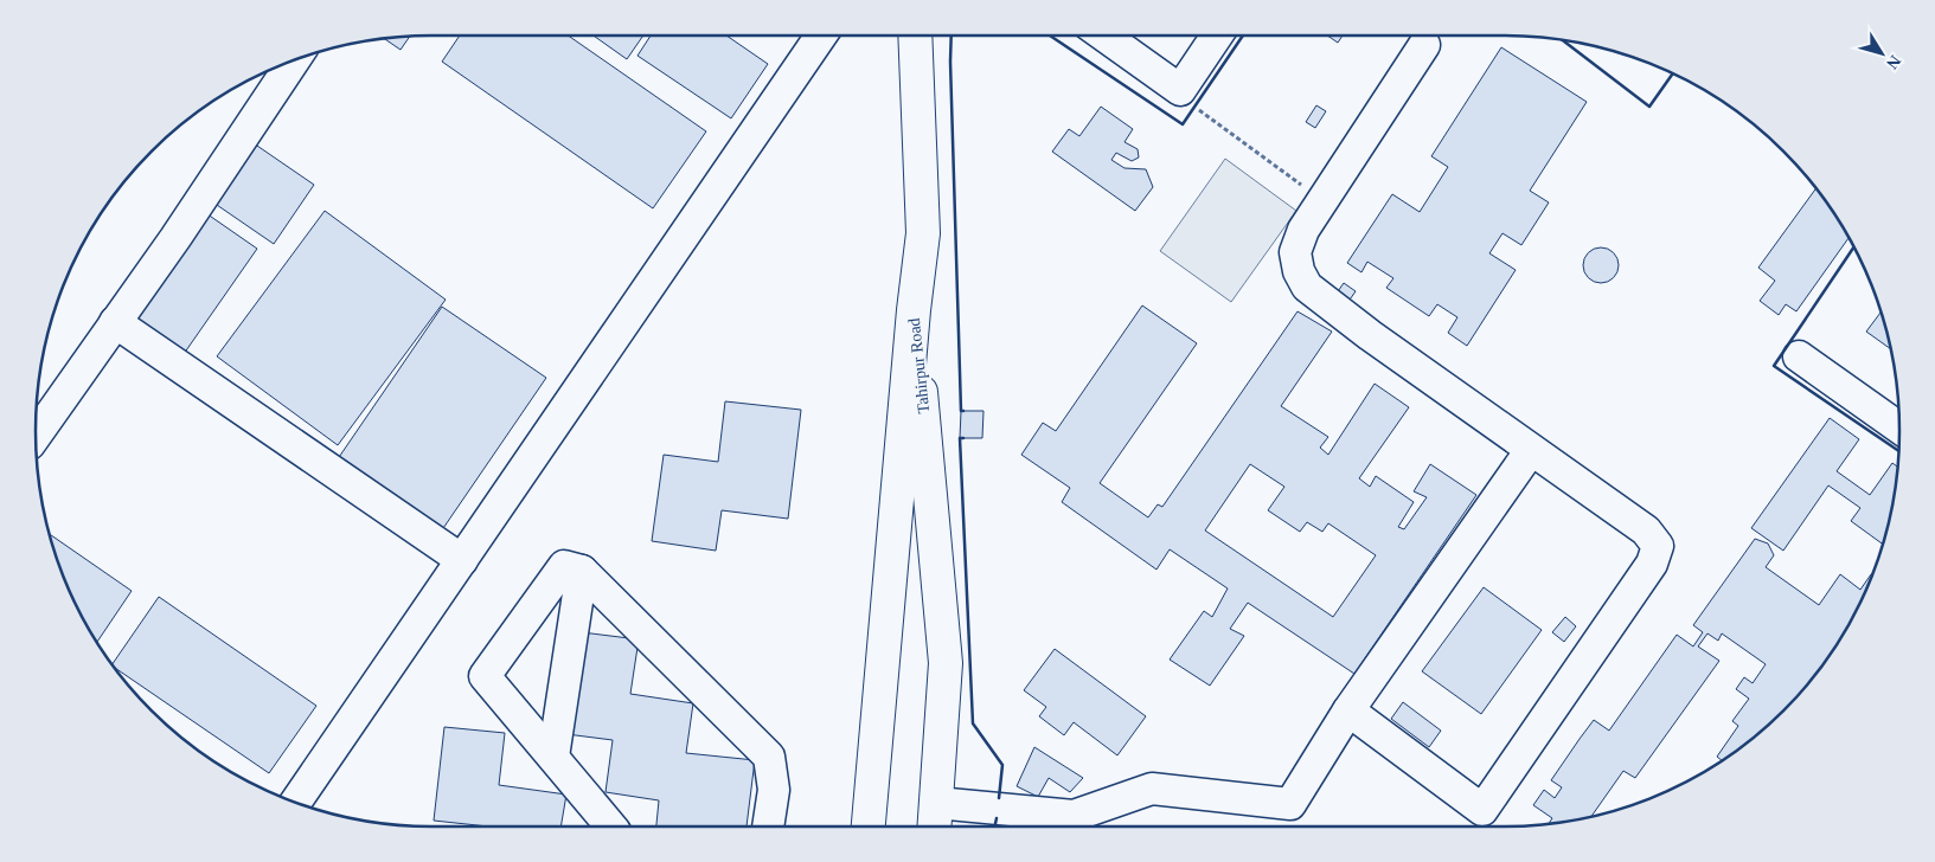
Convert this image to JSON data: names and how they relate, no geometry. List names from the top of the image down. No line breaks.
{"streets":{"main road":["Tahirpur Road"]},"north":"bottom right"}
